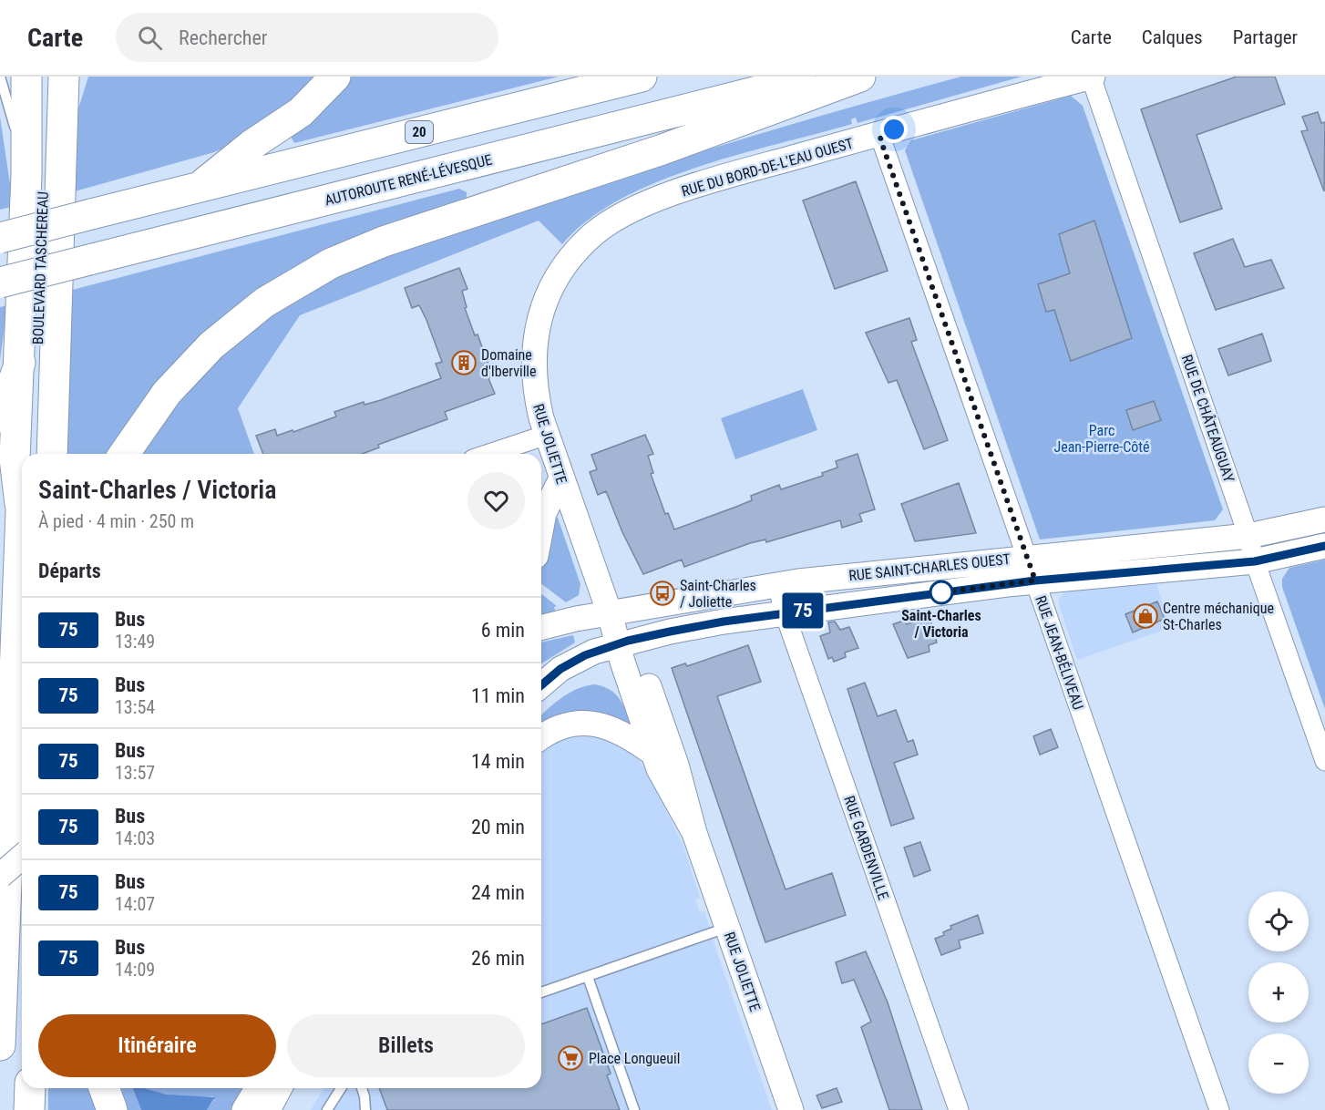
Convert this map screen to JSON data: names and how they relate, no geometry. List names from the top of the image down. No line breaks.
{"streets":{"highway":["20","AUTOROUTE RENÉ-LÉVESQUE","BOULEVARD TASCHEREAU"],"street":["RUE DU BORD-DE-L'EAU OUEST","RUE DE CHÂTEAUGUAY","RUE JOLIETTE","RUE SAINT-CHARLES OUEST","RUE JEAN-BÉLIVEAU","RUE GARDENVILLE"]},"crossings":[["RUE DU BORD-DE-L'EAU OUEST","RUE DE CHÂTEAUGUAY"],["RUE DU BORD-DE-L'EAU OUEST","RUE JOLIETTE"],["RUE DU BORD-DE-L'EAU OUEST","RUE JEAN-BÉLIVEAU"],["RUE DE CHÂTEAUGUAY","RUE SAINT-CHARLES OUEST"],["RUE JOLIETTE","RUE SAINT-CHARLES OUEST"],["RUE SAINT-CHARLES OUEST","RUE JEAN-BÉLIVEAU"],["RUE SAINT-CHARLES OUEST","RUE GARDENVILLE"]],"parks":["Parc Jean-Pierre-Côté"],"places":{"building":["Domaine d'Iberville"],"other":["Saint-Charles / Victoria"],"bus stop":["Saint-Charles / Joliette"],"shop":["Centre méchanique St-Charles"],"supermarket":["Place Longueuil"]},"lines":["bus line 75"],"page":{"header":"Carte","search":"Rechercher","nav":["Carte","Calques","Partager"],"on_map":"75","heading":[["Saint-Charles / Victoria","À pied · 4 min · 250 m"],"Départs"],"list":[{"mark":"75","name":"Bus","note":"13:49","value":"6 min"},{"mark":"75","name":"Bus","note":"13:54","value":"11 min"},{"mark":"75","name":"Bus","note":"13:57","value":"14 min"},{"mark":"75","name":"Bus","note":"14:03","value":"20 min"},{"mark":"75","name":"Bus","note":"14:07","value":"24 min"},{"mark":"75","name":"Bus","note":"14:09","value":"26 min"}],"map_buttons":["+","−"],"buttons":["Itinéraire","Billets"]}}
